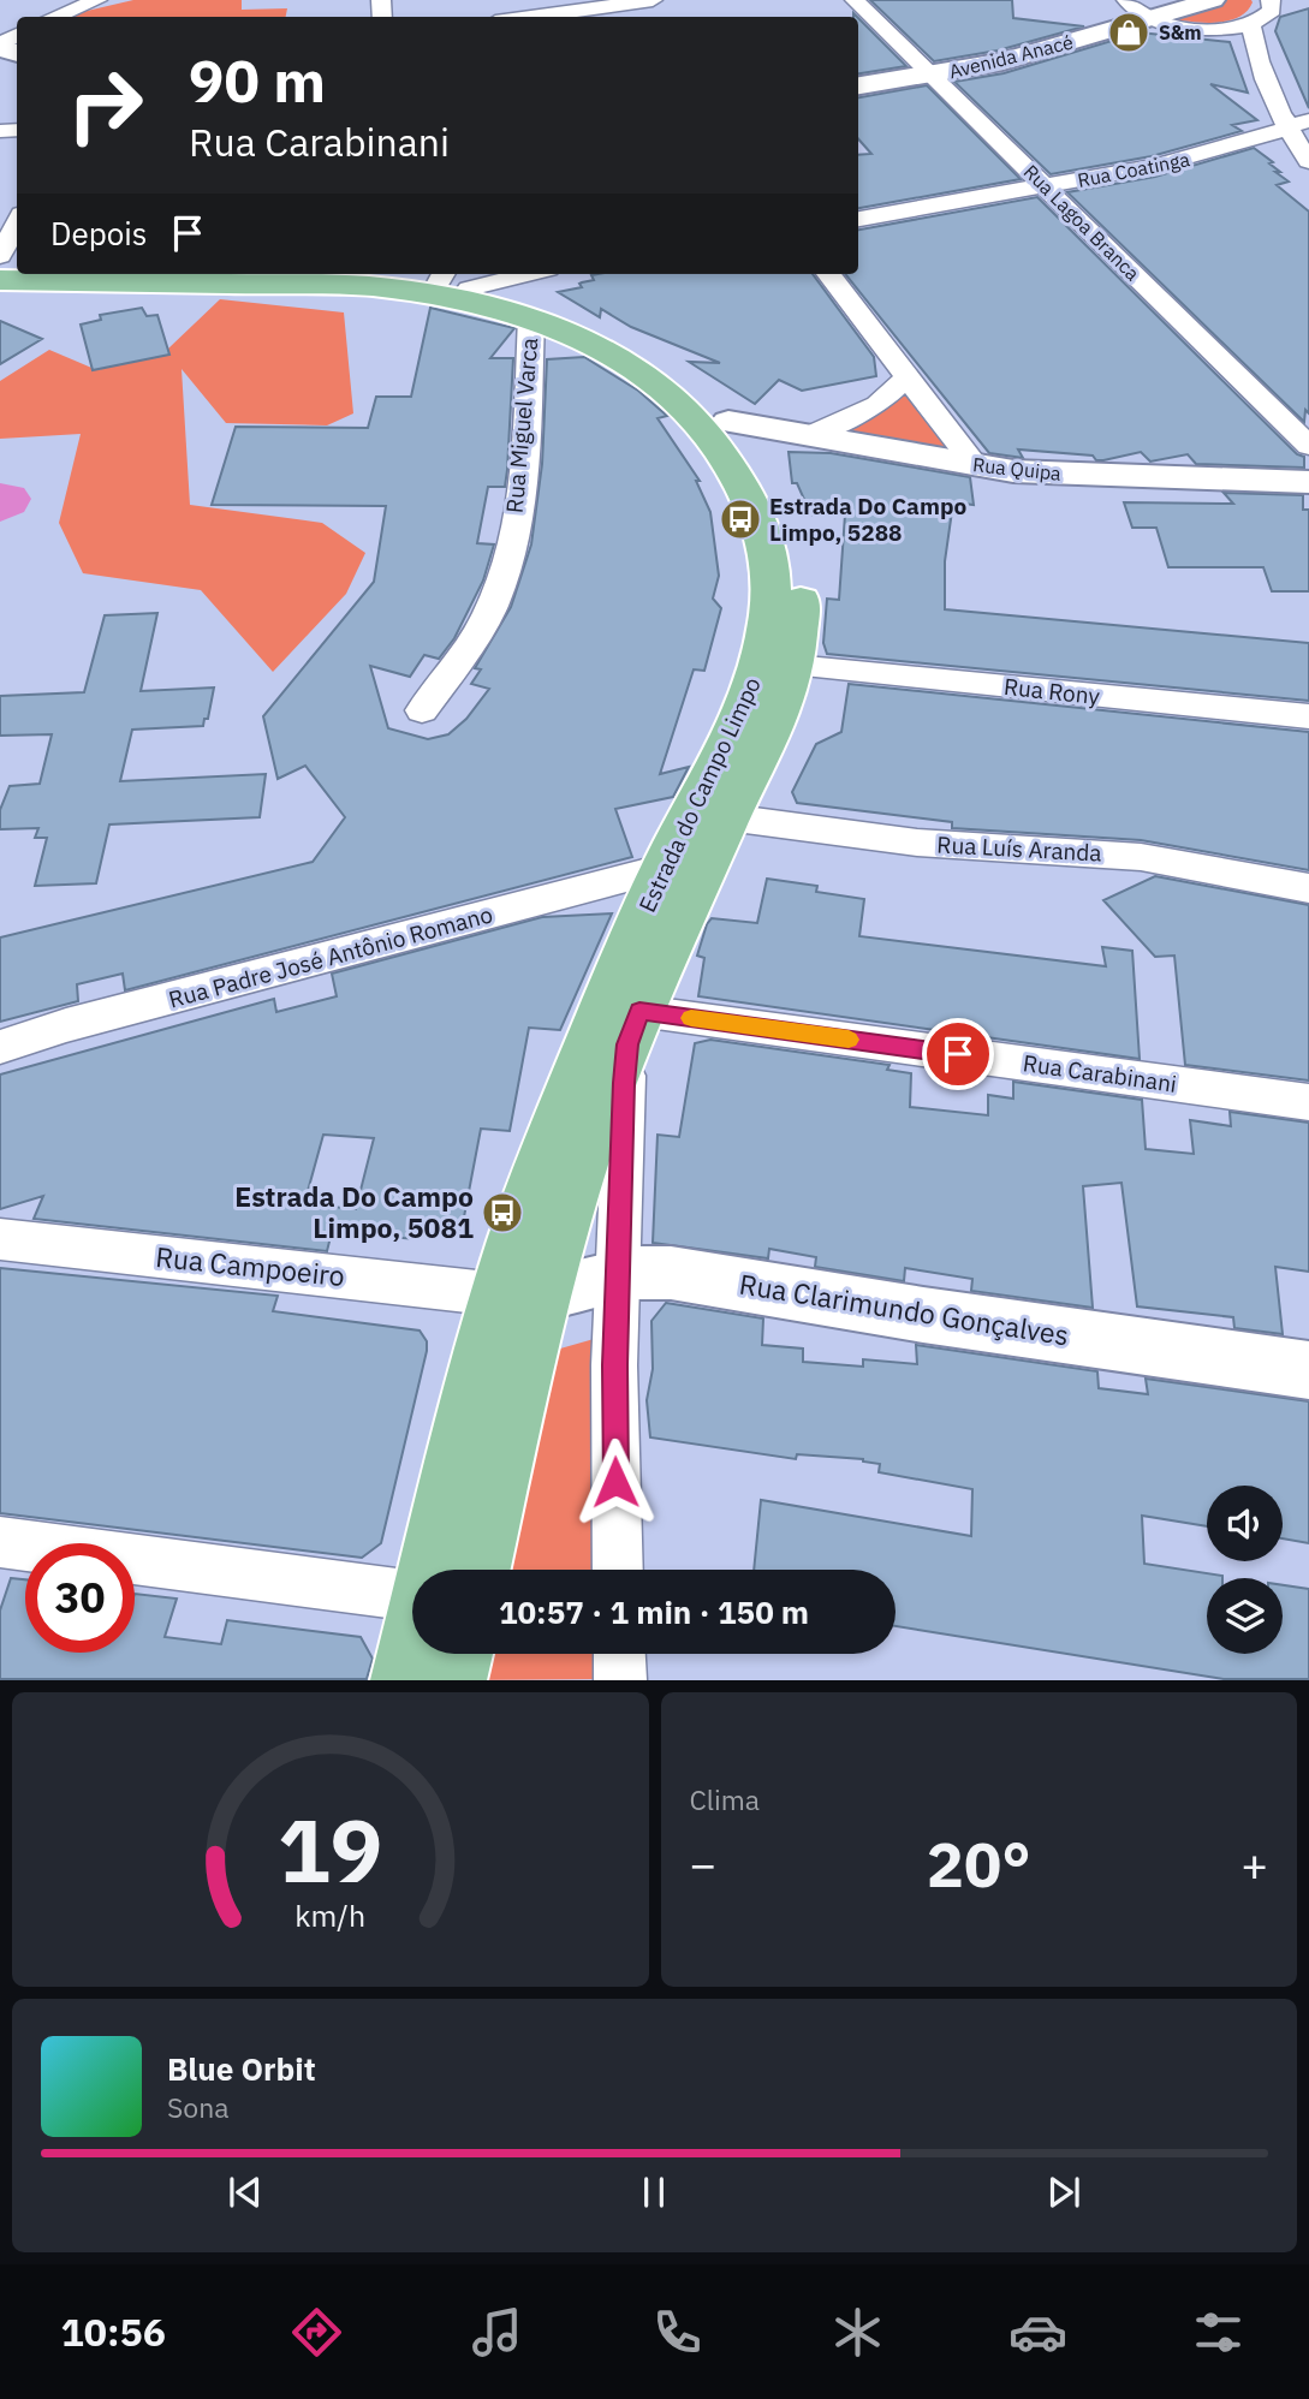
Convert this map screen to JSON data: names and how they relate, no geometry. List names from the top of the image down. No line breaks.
{"streets":{"main road":["Estrada do Campo Limpo"],"street":["Avenida Anacé","Rua Coatinga","Rua Lagoa Branca","Rua Miguel Varca","Rua Quipa","Rua Rony","Rua Luís Aranda","Rua Padre José Antônio Romano","Rua Carabinani","Rua Campoeiro","Rua Clarimundo Gonçalves"]},"crossings":[["Avenida Anacé","Rua Lagoa Branca"],["Rua Coatinga","Rua Lagoa Branca"],["Rua Miguel Varca","Estrada do Campo Limpo"],["Rua Quipa","Estrada do Campo Limpo"],["Rua Rony","Estrada do Campo Limpo"],["Estrada do Campo Limpo","Rua Luís Aranda"],["Estrada do Campo Limpo","Rua Padre José Antônio Romano"],["Estrada do Campo Limpo","Rua Carabinani"],["Estrada do Campo Limpo","Rua Campoeiro"],["Estrada do Campo Limpo","Rua Clarimundo Gonçalves"],["Rua Campoeiro","Rua Clarimundo Gonçalves"]],"places":{"shop":["S&m"],"bus stop":["Estrada Do Campo Limpo, 5288","Estrada Do Campo Limpo, 5081"]},"page":{"turn":["90 m","Rua Carabinani"],"then":"Depois","limit":"30","trip":"10:57 · 1 min · 150 m","tile":"Clima","heat":["−","20°","+"],"song":["Blue Orbit","Sona"],"tabs":"10:56","gauge":["19","km/h"]}}
